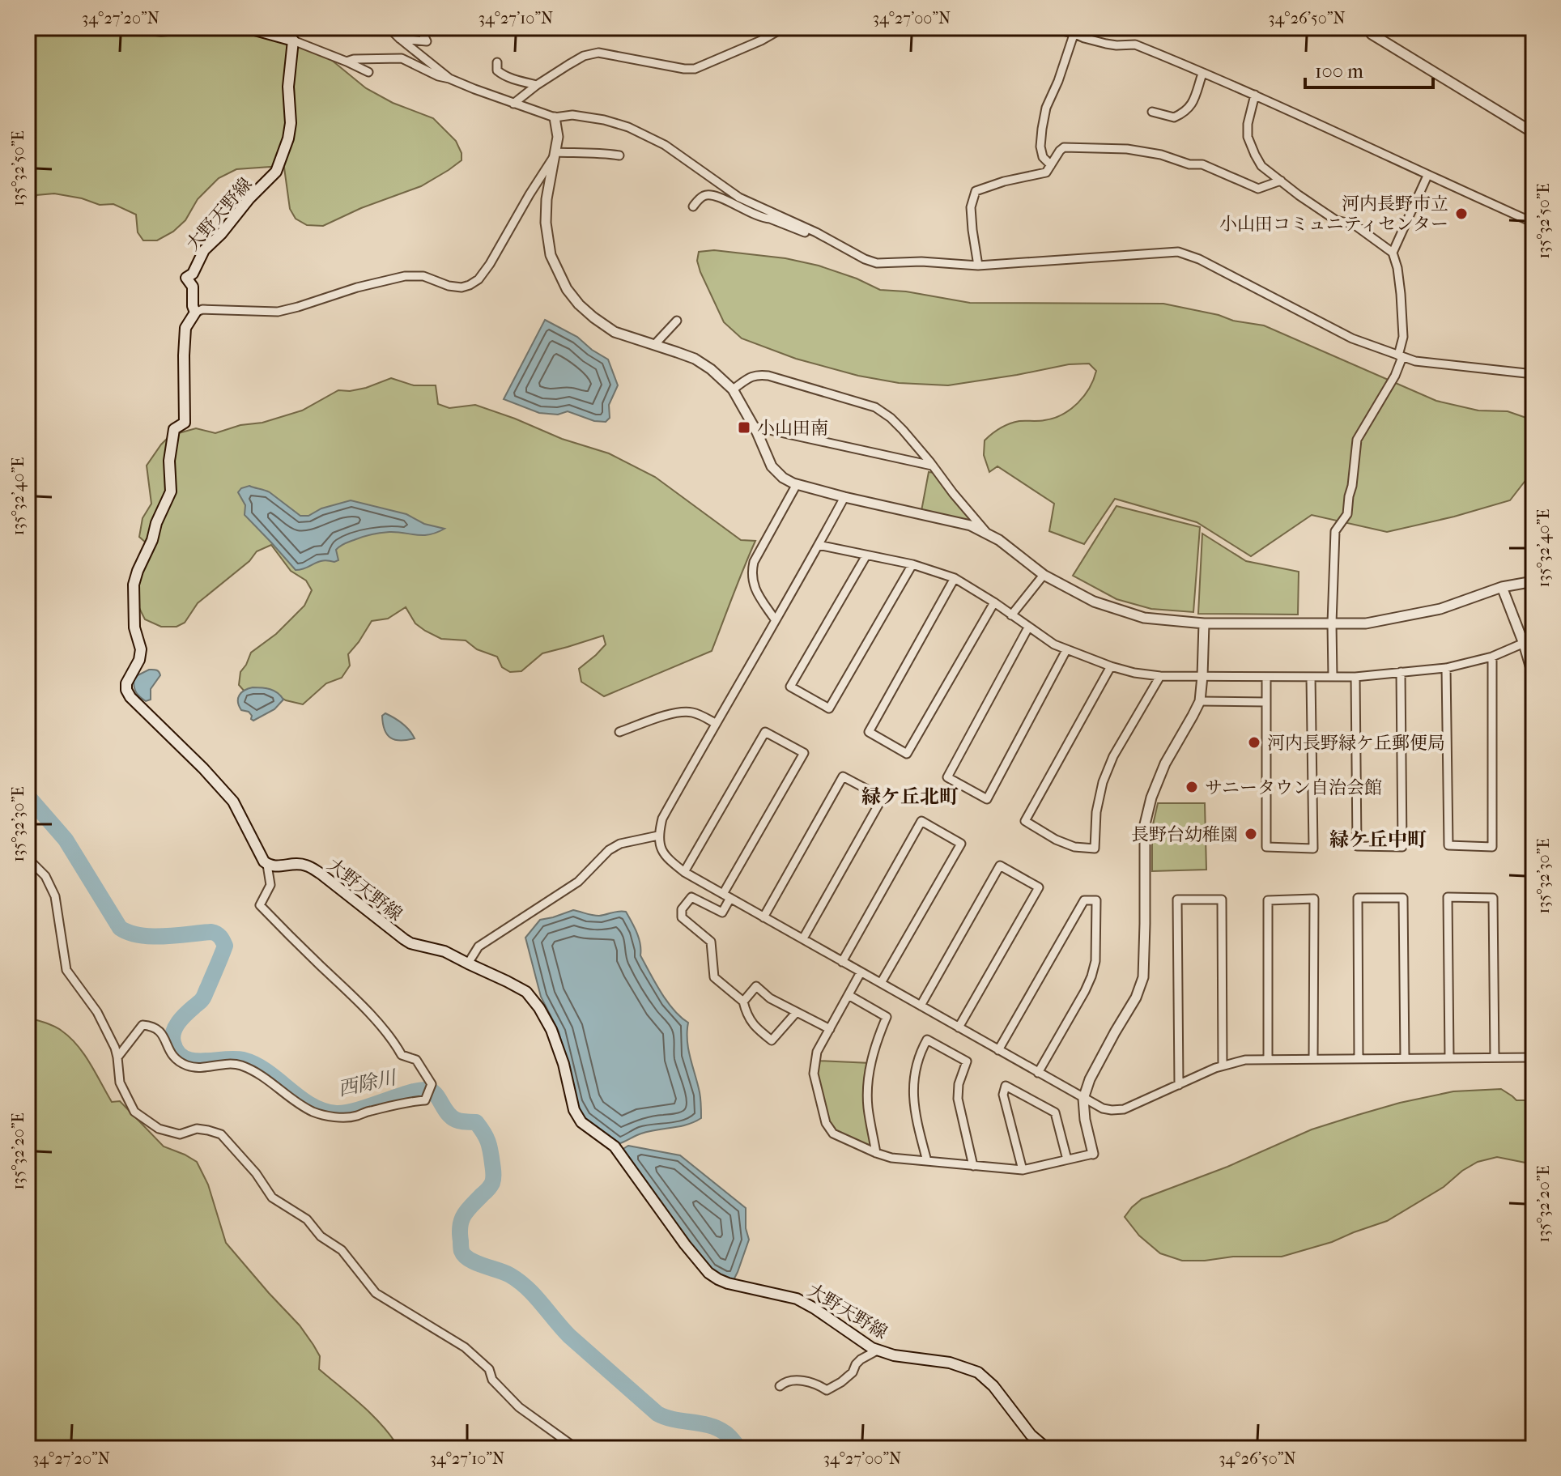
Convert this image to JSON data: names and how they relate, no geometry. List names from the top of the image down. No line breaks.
{"streets":{"main road":["大野天野線"]},"districts":["緑ケ丘北町","緑ケ丘中町"],"water":["西除川"],"places":{"other":["河内長野市立 小山田コミュニティセンター","河内長野緑ケ丘郵便局","サニータウン自治会館","長野台幼稚園"],"transit":["小山田南"]},"scale_bar":"100 m","coordinates":["34°27'20\"N","34°27'10\"N","34°27'00\"N","34°26'50\"N","135°32'50\"E","135°32'40\"E","135°32'30\"E","135°32'20\"E"]}
